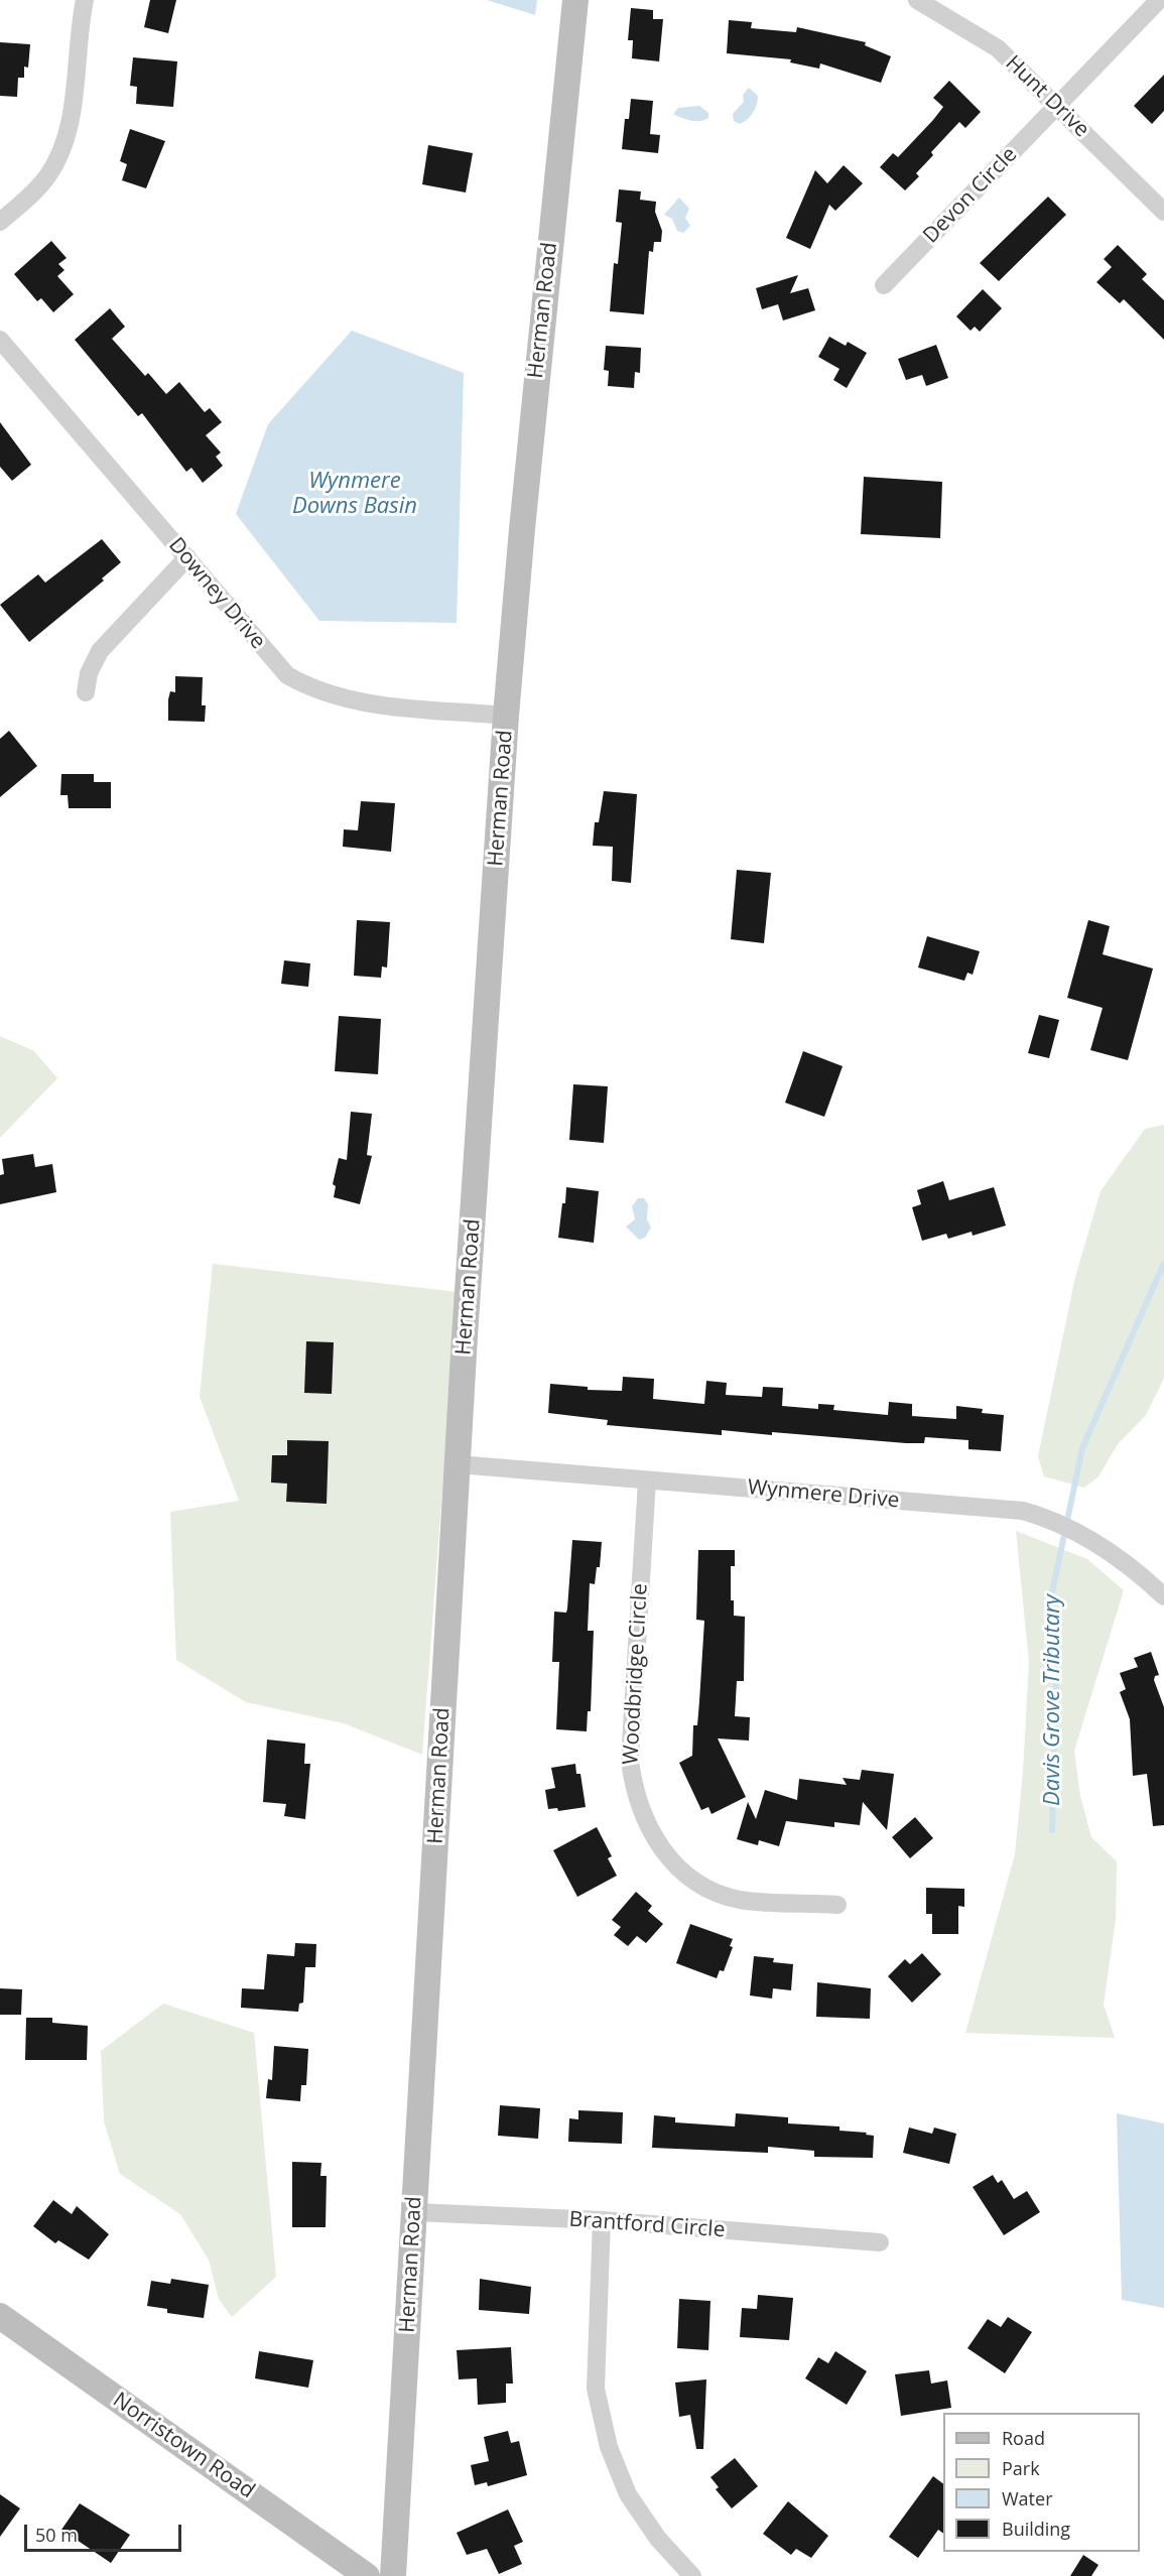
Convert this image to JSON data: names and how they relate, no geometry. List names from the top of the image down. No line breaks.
{"streets":{"street":["Hunt Drive","Devon Circle","Herman Road","Downey Drive","Wynmere Drive","Woodbridge Circle","Brantford Circle","Norristown Road"]},"crossings":[["Hunt Drive","Devon Circle"],["Herman Road","Downey Drive"],["Herman Road","Wynmere Drive"],["Herman Road","Brantford Circle"],["Wynmere Drive","Woodbridge Circle"]],"water":["Wynmere Downs Basin","Davis Grove Tributary"],"legend":["Road","Park","Water","Building"],"scale_bar":"50 m"}
